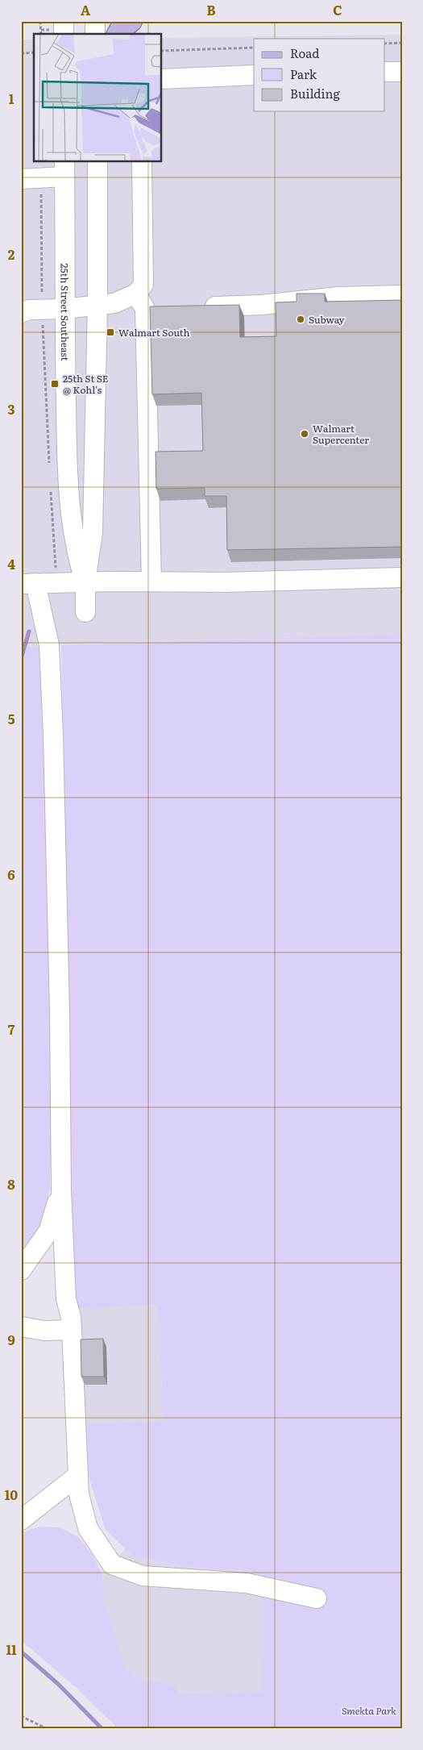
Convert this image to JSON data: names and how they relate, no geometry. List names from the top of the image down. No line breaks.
{"streets":{"street":["25th Street Southeast"]},"parks":["Smekta Park"],"places":{"other":["Subway","Walmart Supercenter"],"transit":["Walmart South","25th St SE @ Kohl's"]},"legend":["Road","Park","Building"],"grid":{"columns":["A","B","C"],"rows":["1","2","3","4","5","6","7","8","9","10","11"]}}
